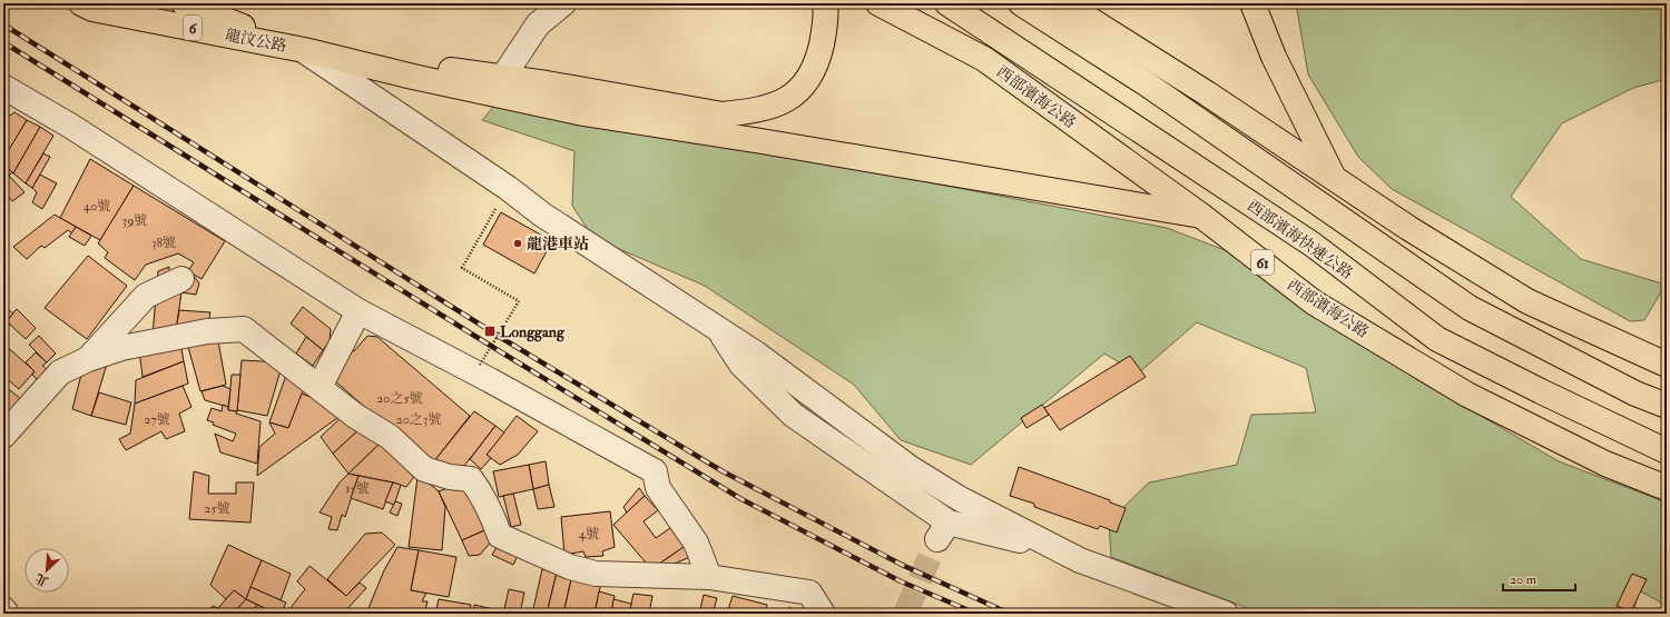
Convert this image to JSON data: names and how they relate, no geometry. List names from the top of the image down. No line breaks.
{"streets":{"main road":["6","龍汶公路","西部濱海公路","西部濱海快速公路","61"]},"places":{"other":["龍港車站"],"transit":["Longgang"]},"house_numbers":["40號","39號","38號","20之5號","27號","20之3號","15號","25號","4號"],"scale_bar":"20 m","north":"bottom left"}
